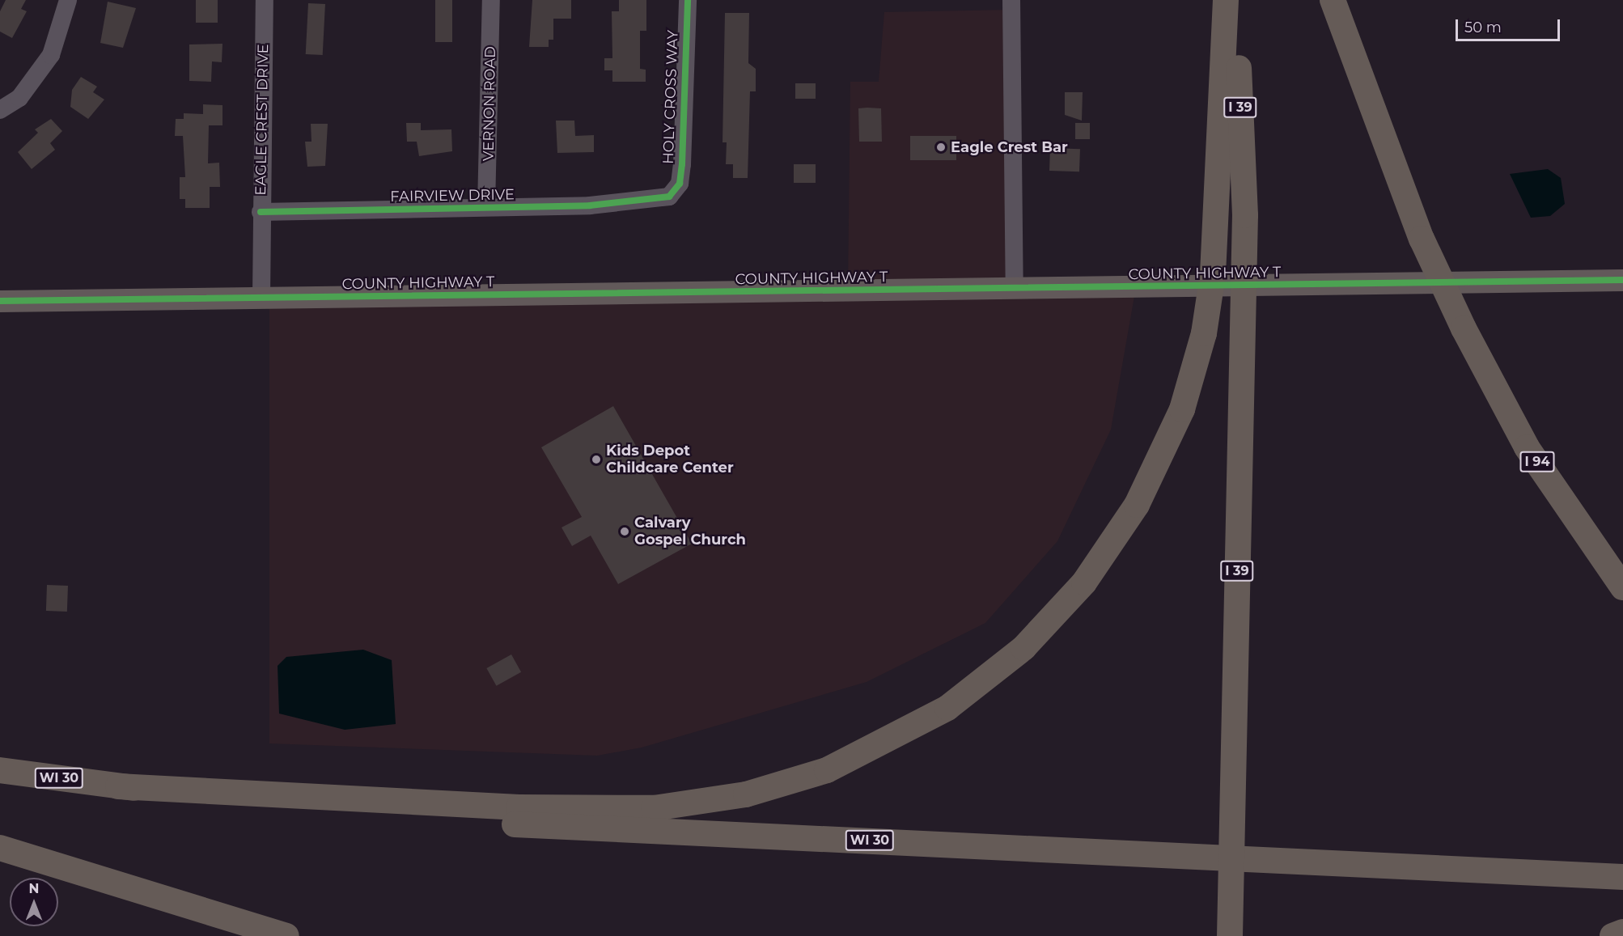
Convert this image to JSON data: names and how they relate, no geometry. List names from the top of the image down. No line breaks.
{"streets":{"highway":["I 39","I 94","WI 30"],"main road":["COUNTY HIGHWAY T"],"street":["HOLY CROSS WAY","VERNON ROAD","EAGLE CREST DRIVE","FAIRVIEW DRIVE"]},"crossings":[["HOLY CROSS WAY","FAIRVIEW DRIVE"],["VERNON ROAD","FAIRVIEW DRIVE"],["EAGLE CREST DRIVE","FAIRVIEW DRIVE"],["EAGLE CREST DRIVE","COUNTY HIGHWAY T"]],"places":["Eagle Crest Bar","Kids Depot Childcare Center","Calvary Gospel Church"],"scale_bar":"50 m","north":"top"}
